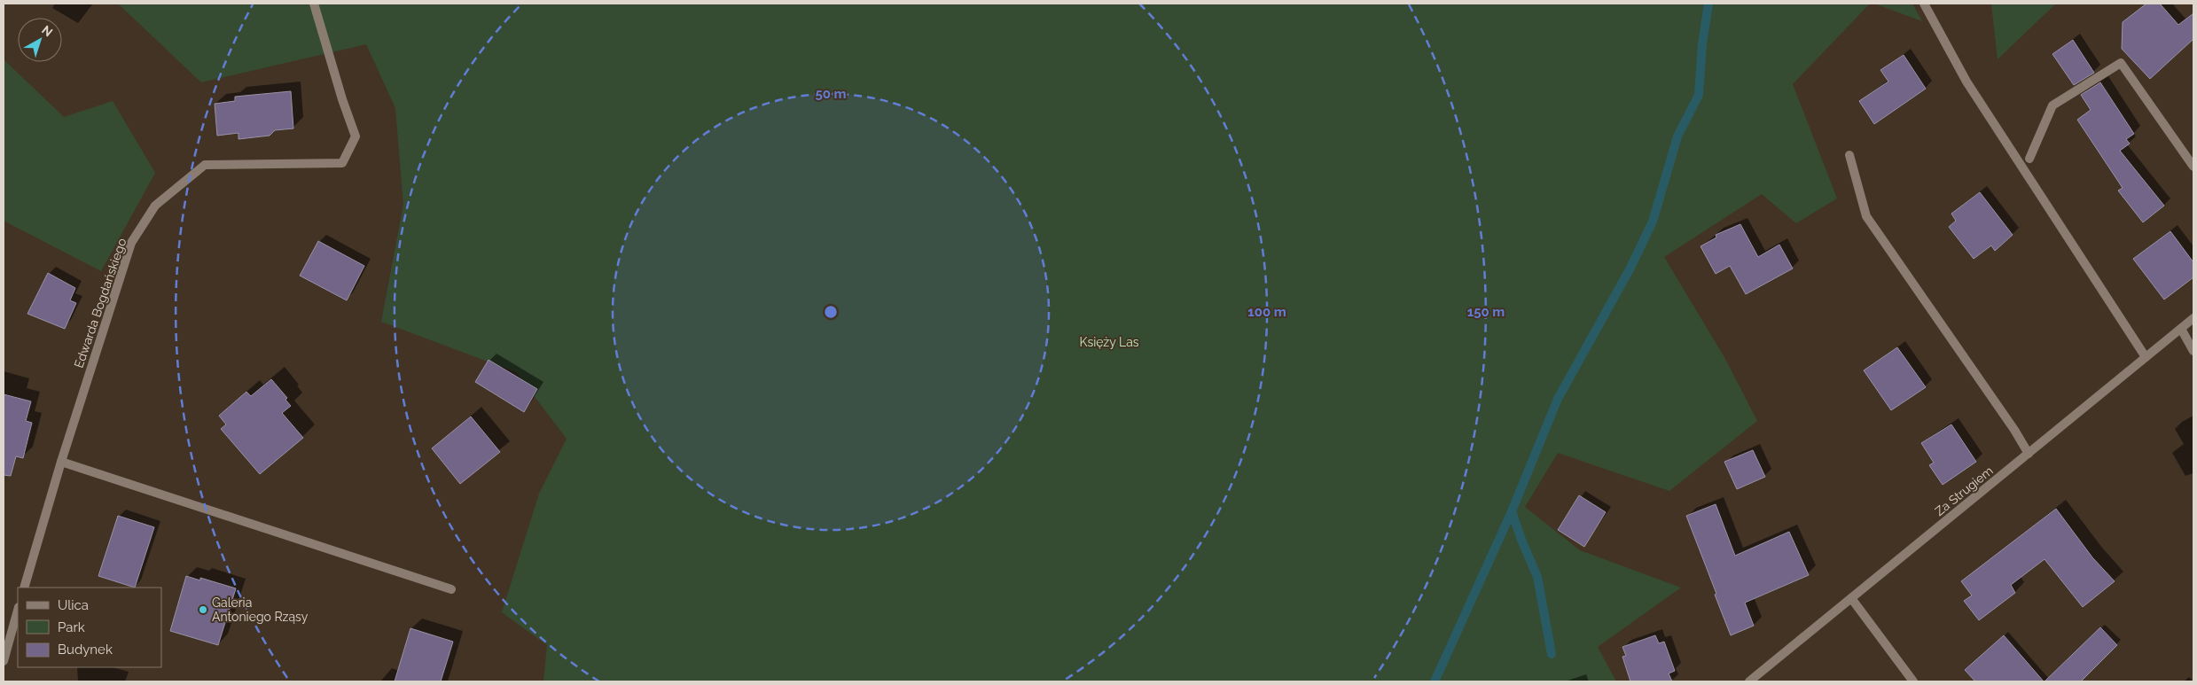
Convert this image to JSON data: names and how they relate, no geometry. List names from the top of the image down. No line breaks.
{"streets":{"street":["Edwarda Bogdańskiego","Za Strugiem"]},"parks":["Księży Las"],"places":["Galeria Antoniego Rząsy"],"legend":["Ulica","Park","Budynek"],"north":"top right","rings":["50 m","100 m","150 m"]}
